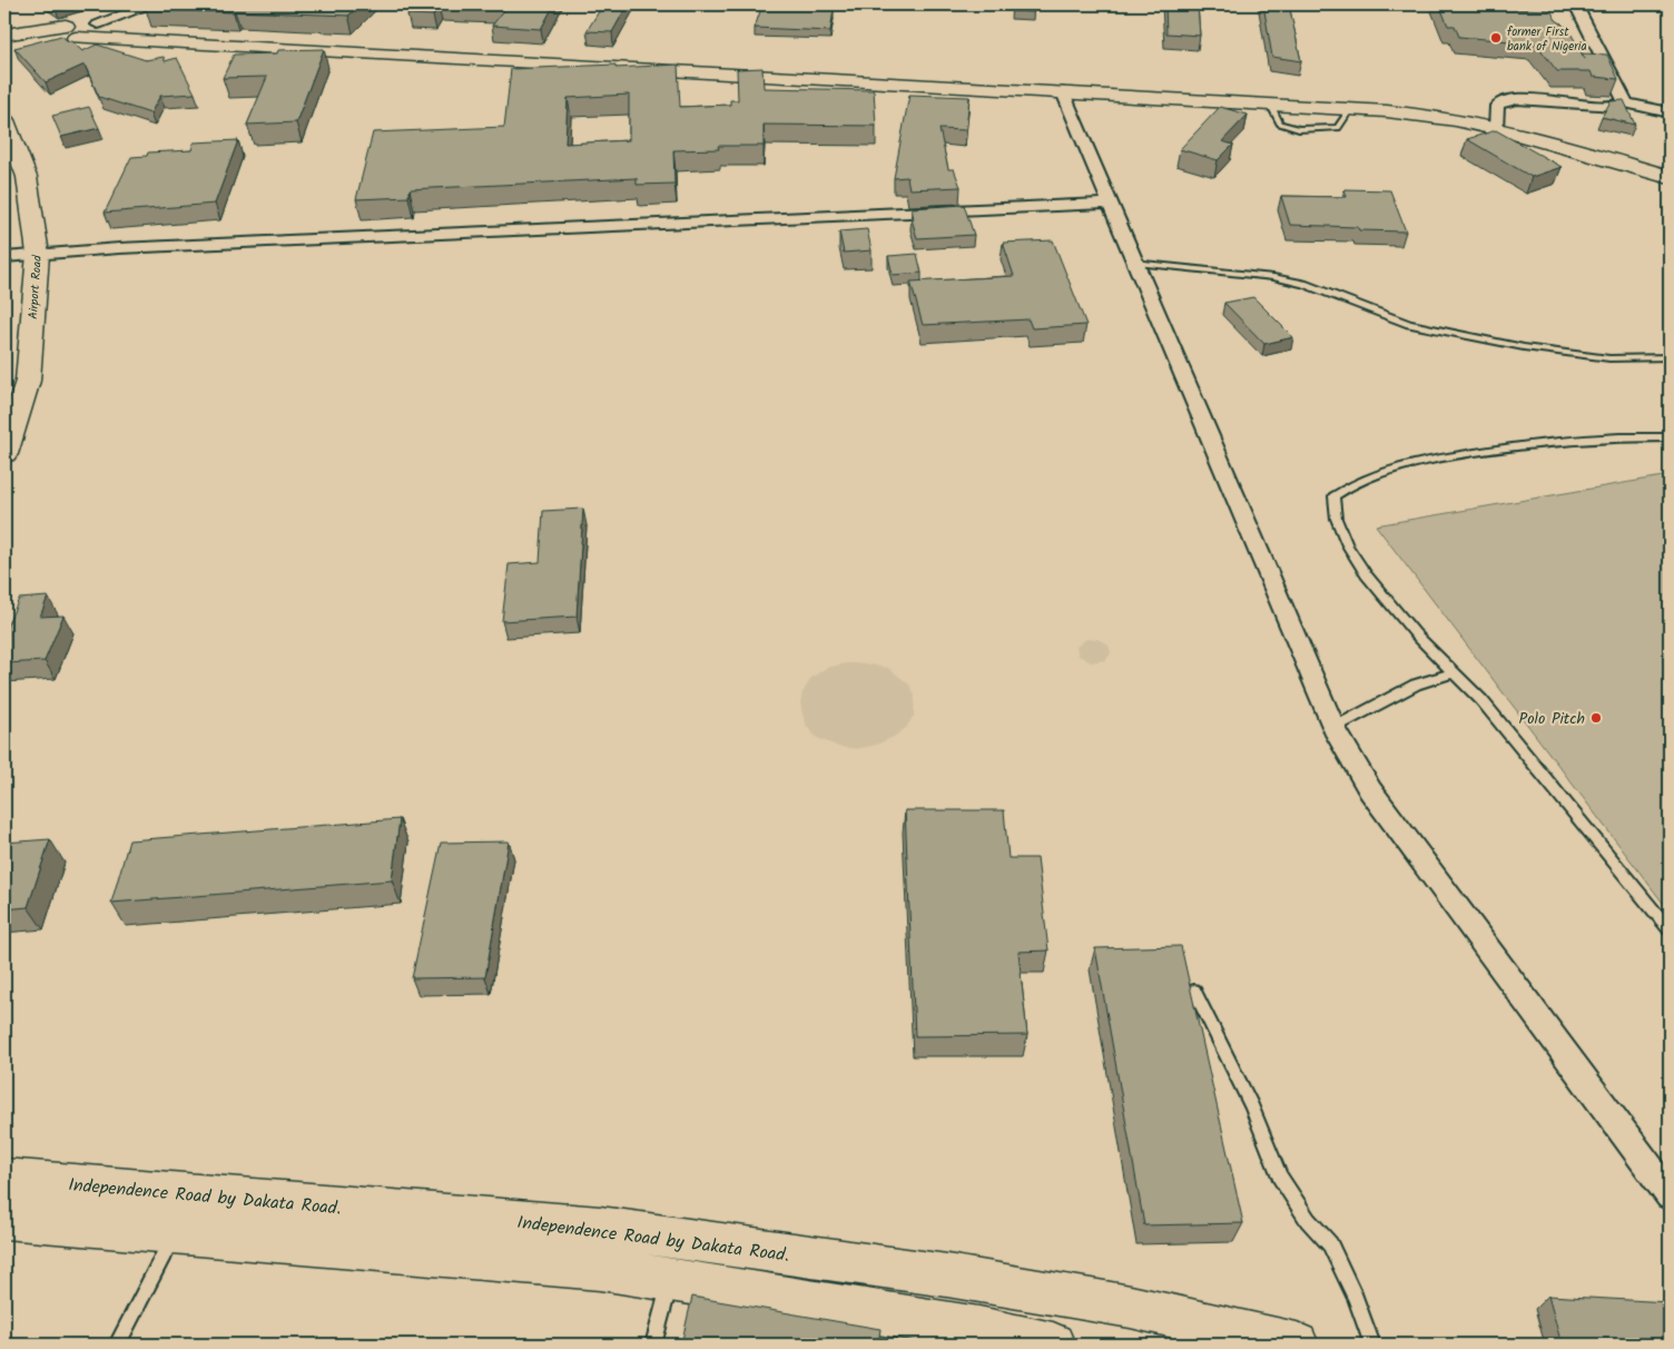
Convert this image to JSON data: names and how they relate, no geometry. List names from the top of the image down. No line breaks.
{"streets":{"main road":["Airport Road","Independence Road by Dakata Road."]},"places":["former First bank of Nigeria","Polo Pitch"]}
